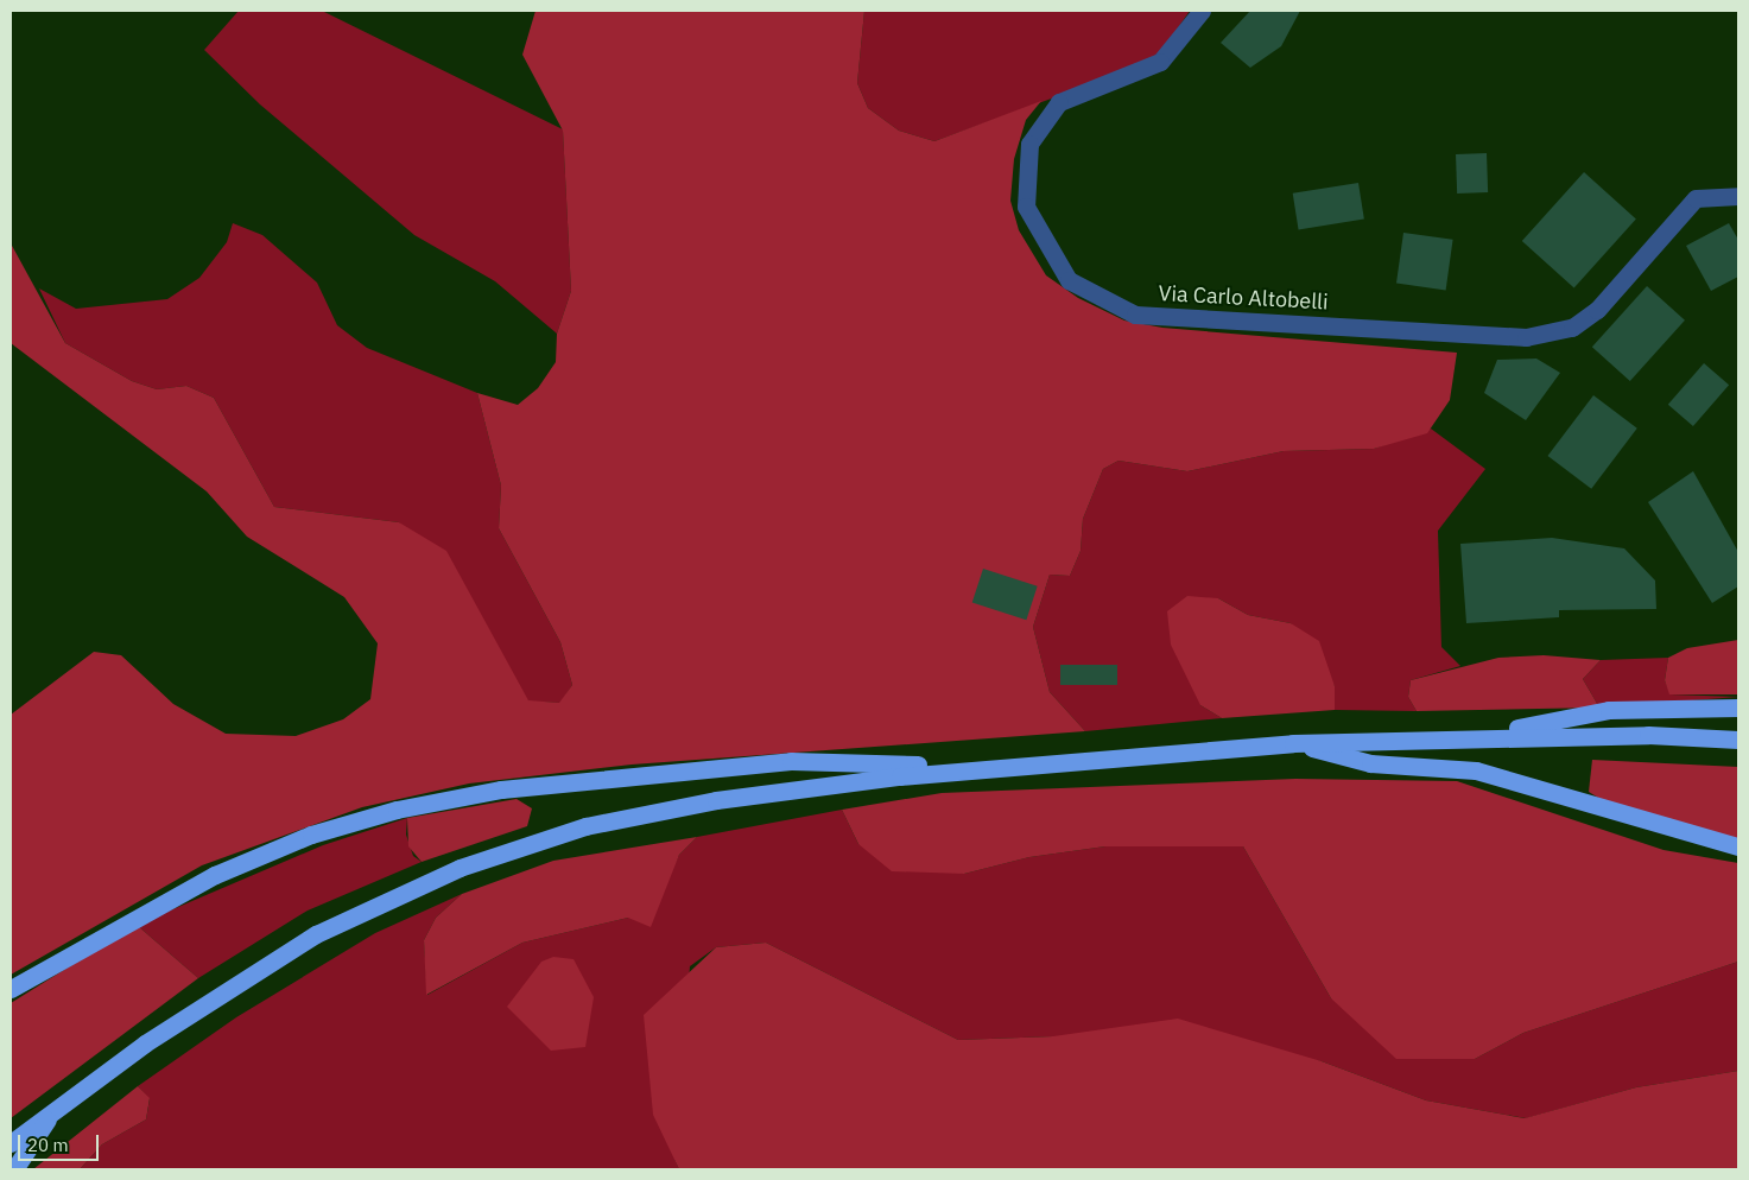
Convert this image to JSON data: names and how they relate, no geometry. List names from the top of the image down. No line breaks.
{"streets":{"street":["Via Carlo Altobelli"]},"scale_bar":"20 m"}
